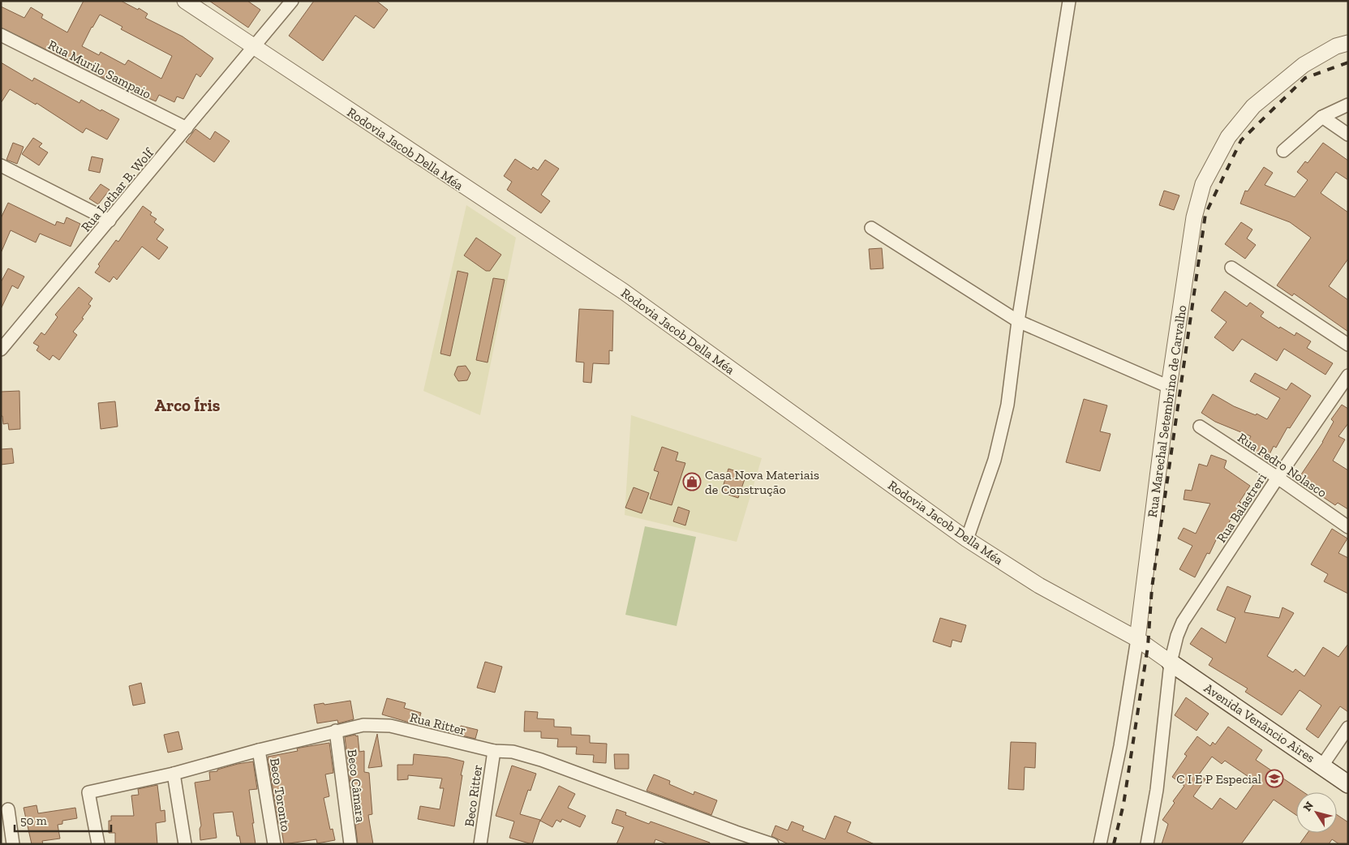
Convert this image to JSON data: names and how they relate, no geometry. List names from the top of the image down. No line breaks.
{"streets":{"main road":["Avenida Venâncio Aires"],"street":["Rua Murilo Sampaio","Rodovia Jacob Della Méa","Rua Lothar B. Wolf","Rua Marechal Setembrino de Carvalho","Rua Pedro Nolasco","Rua Balastreri","Rua Ritter","Beco Câmara","Beco Toronto","Beco Ritter"]},"crossings":[["Rua Murilo Sampaio","Rua Lothar B. Wolf"],["Rodovia Jacob Della Méa","Rua Lothar B. Wolf"],["Rodovia Jacob Della Méa","Rua Marechal Setembrino de Carvalho"],["Rodovia Jacob Della Méa","Rua Balastreri"],["Rodovia Jacob Della Méa","Avenida Venâncio Aires"],["Rua Pedro Nolasco","Rua Balastreri"],["Rua Balastreri","Avenida Venâncio Aires"],["Rua Ritter","Beco Câmara"],["Rua Ritter","Beco Toronto"],["Rua Ritter","Beco Ritter"]],"districts":["Arco Íris"],"places":{"shop":["Casa Nova Materiais de Construção"],"school or university":["C I E P Especial"]},"scale_bar":"50 m","north":"top left"}
